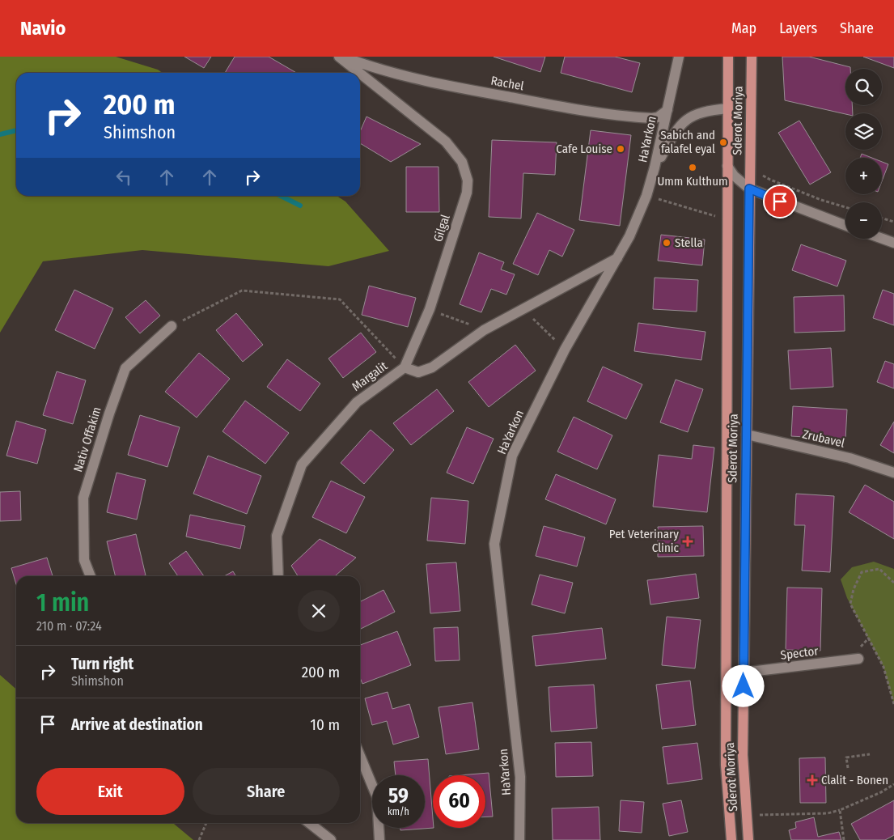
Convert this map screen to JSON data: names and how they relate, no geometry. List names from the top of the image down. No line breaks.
{"streets":{"main road":["Sderot Moriya"],"street":["Rachel","HaYarkon","Gilgal","Margalit","Zrubavel","Nativ Offakim","Spector"]},"crossings":[["Rachel","HaYarkon"],["Sderot Moriya","Zrubavel"],["Sderot Moriya","Spector"],["HaYarkon","Margalit"],["Gilgal","Margalit"]],"places":{"other":["Sabich and falafel eyal","Cafe Louise","Umm Kulthum","Stella"],"health":["Pet Veterinary Clinic","Clalit - Bonen"]},"page":{"header":"Navio","nav":["Map","Layers","Share"],"map_buttons":["+","−"],"turn":["200 m","Shimshon"],"heading":["1 min","210 m · 07:24"],"list":[{"name":"Turn right","note":"Shimshon","value":"200 m"},{"name":"Arrive at destination","value":"10 m"}],"buttons":["Exit","Share"],"speed":"59 km/h","limit":"60"}}
